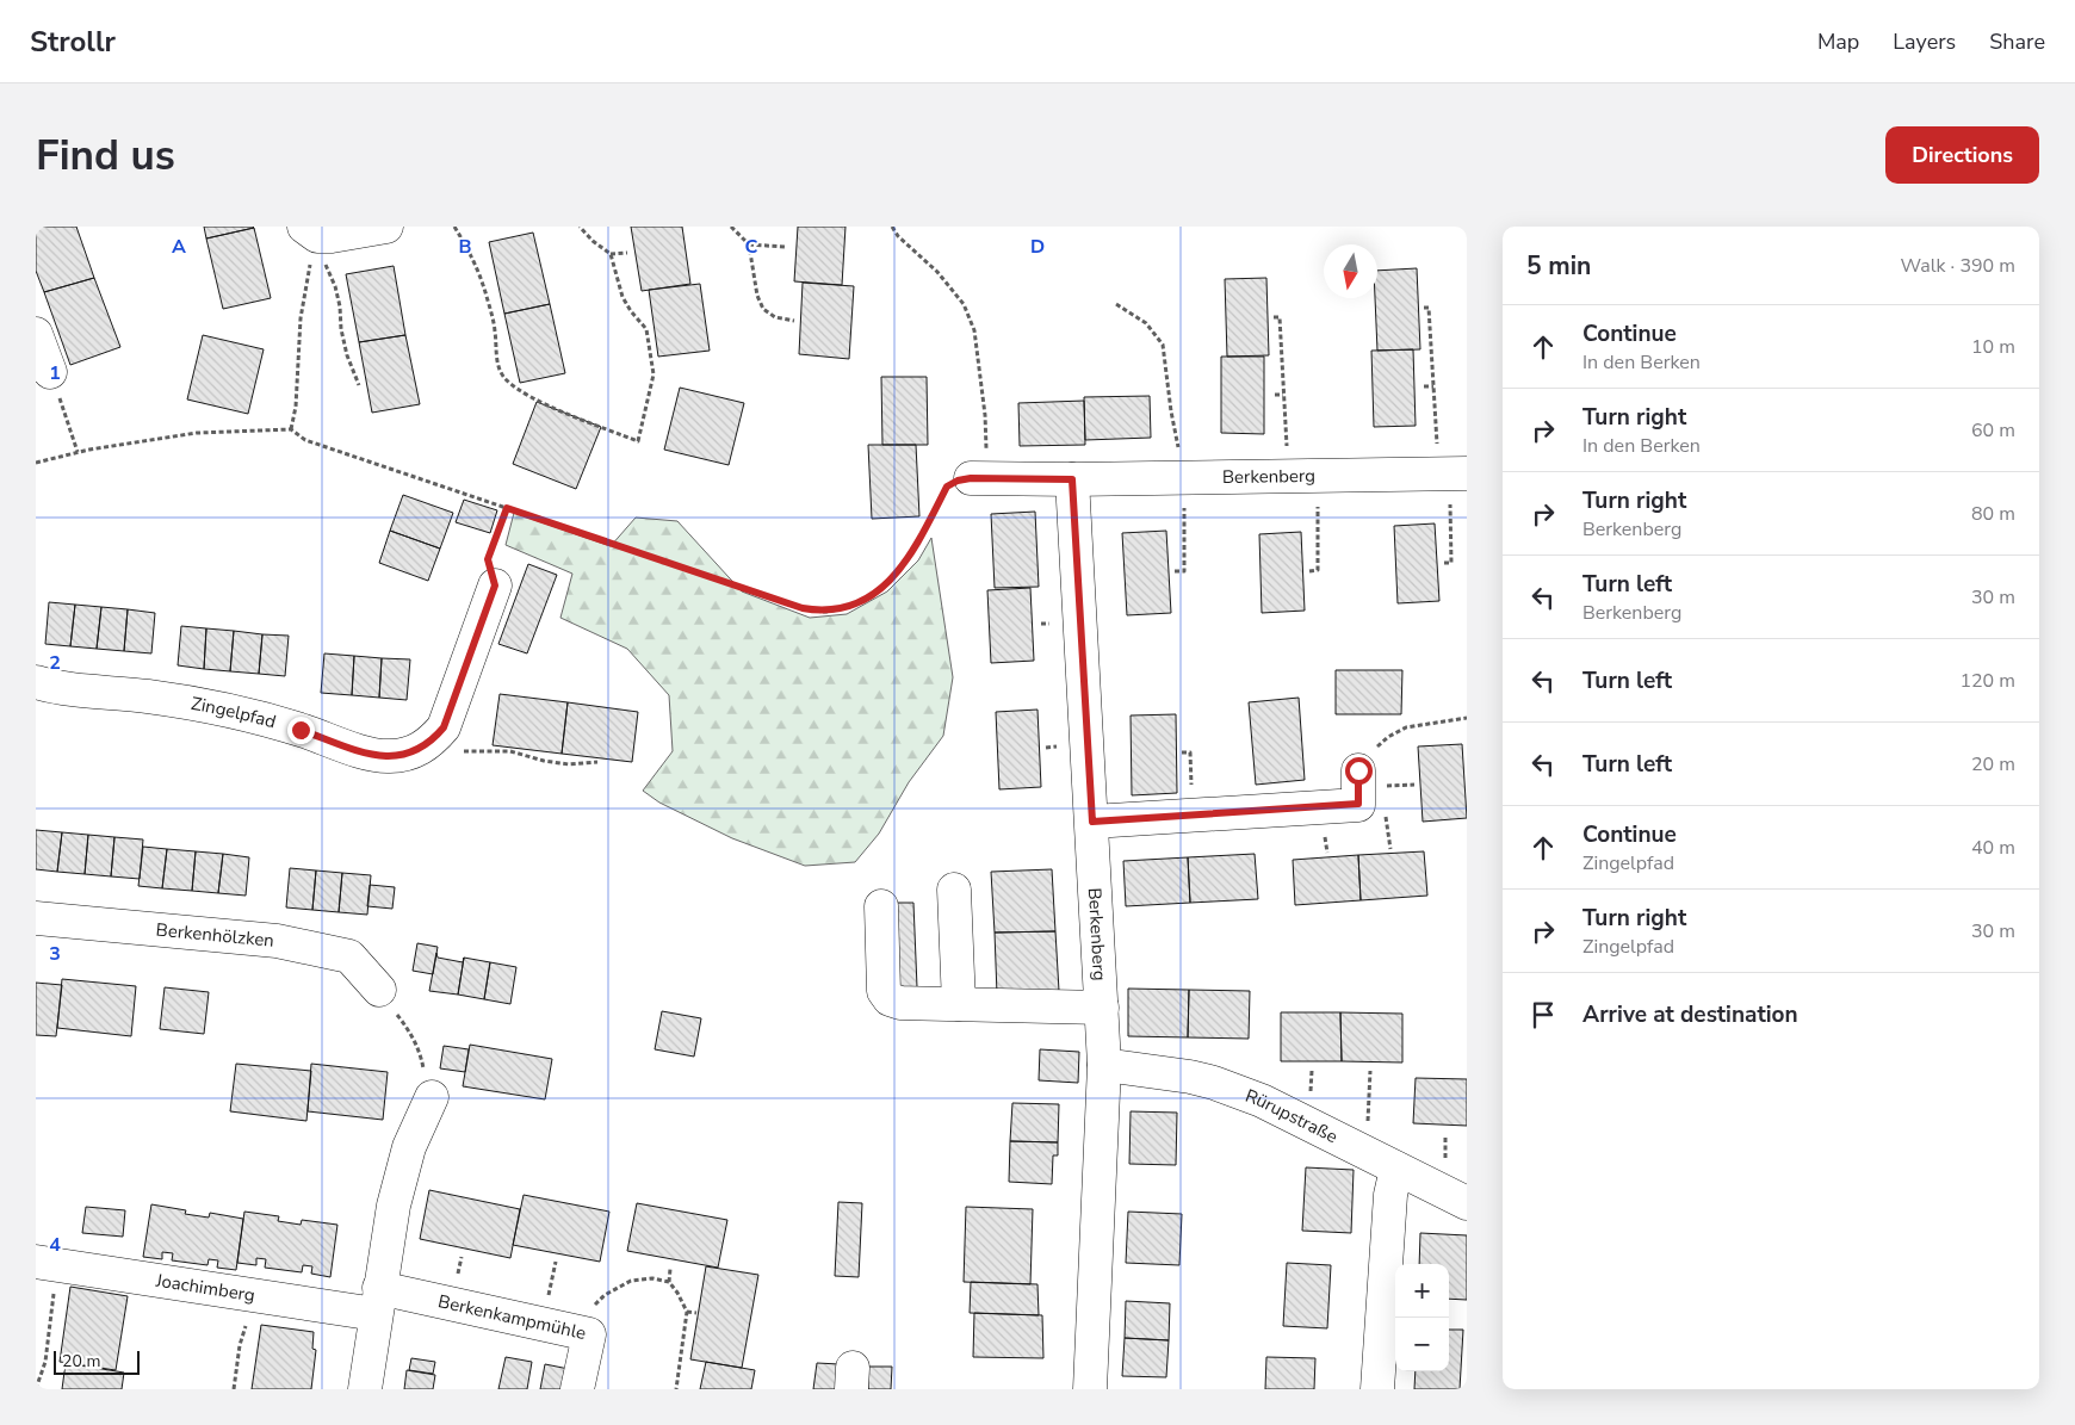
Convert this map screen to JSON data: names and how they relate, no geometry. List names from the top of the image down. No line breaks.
{"streets":{"street":["Berkenberg","Zingelpfad","Berkenhölzken","Rürupstraße","Joachimberg","Berkenkampmühle"]},"crossings":[["Berkenberg","Rürupstraße"],["Joachimberg","Berkenkampmühle"]],"scale_bar":"20 m","north":"bottom","page":{"header":"Strollr","nav":["Map","Layers","Share"],"buttons":"Directions","title":"Find us","heading":["5 min","Walk · 390 m"],"list":[["Continue","In den Berken","10 m"],["Turn right","In den Berken","60 m"],["Turn right","Berkenberg","80 m"],["Turn left","Berkenberg","30 m"],["Turn left","120 m"],["Turn left","20 m"],["Continue","Zingelpfad","40 m"],["Turn right","Zingelpfad","30 m"],"Arrive at destination"],"map_buttons":["+","−"],"scale":"20 m"},"grid":{"columns":["A","B","C","D"],"rows":["1","2","3","4"]}}
